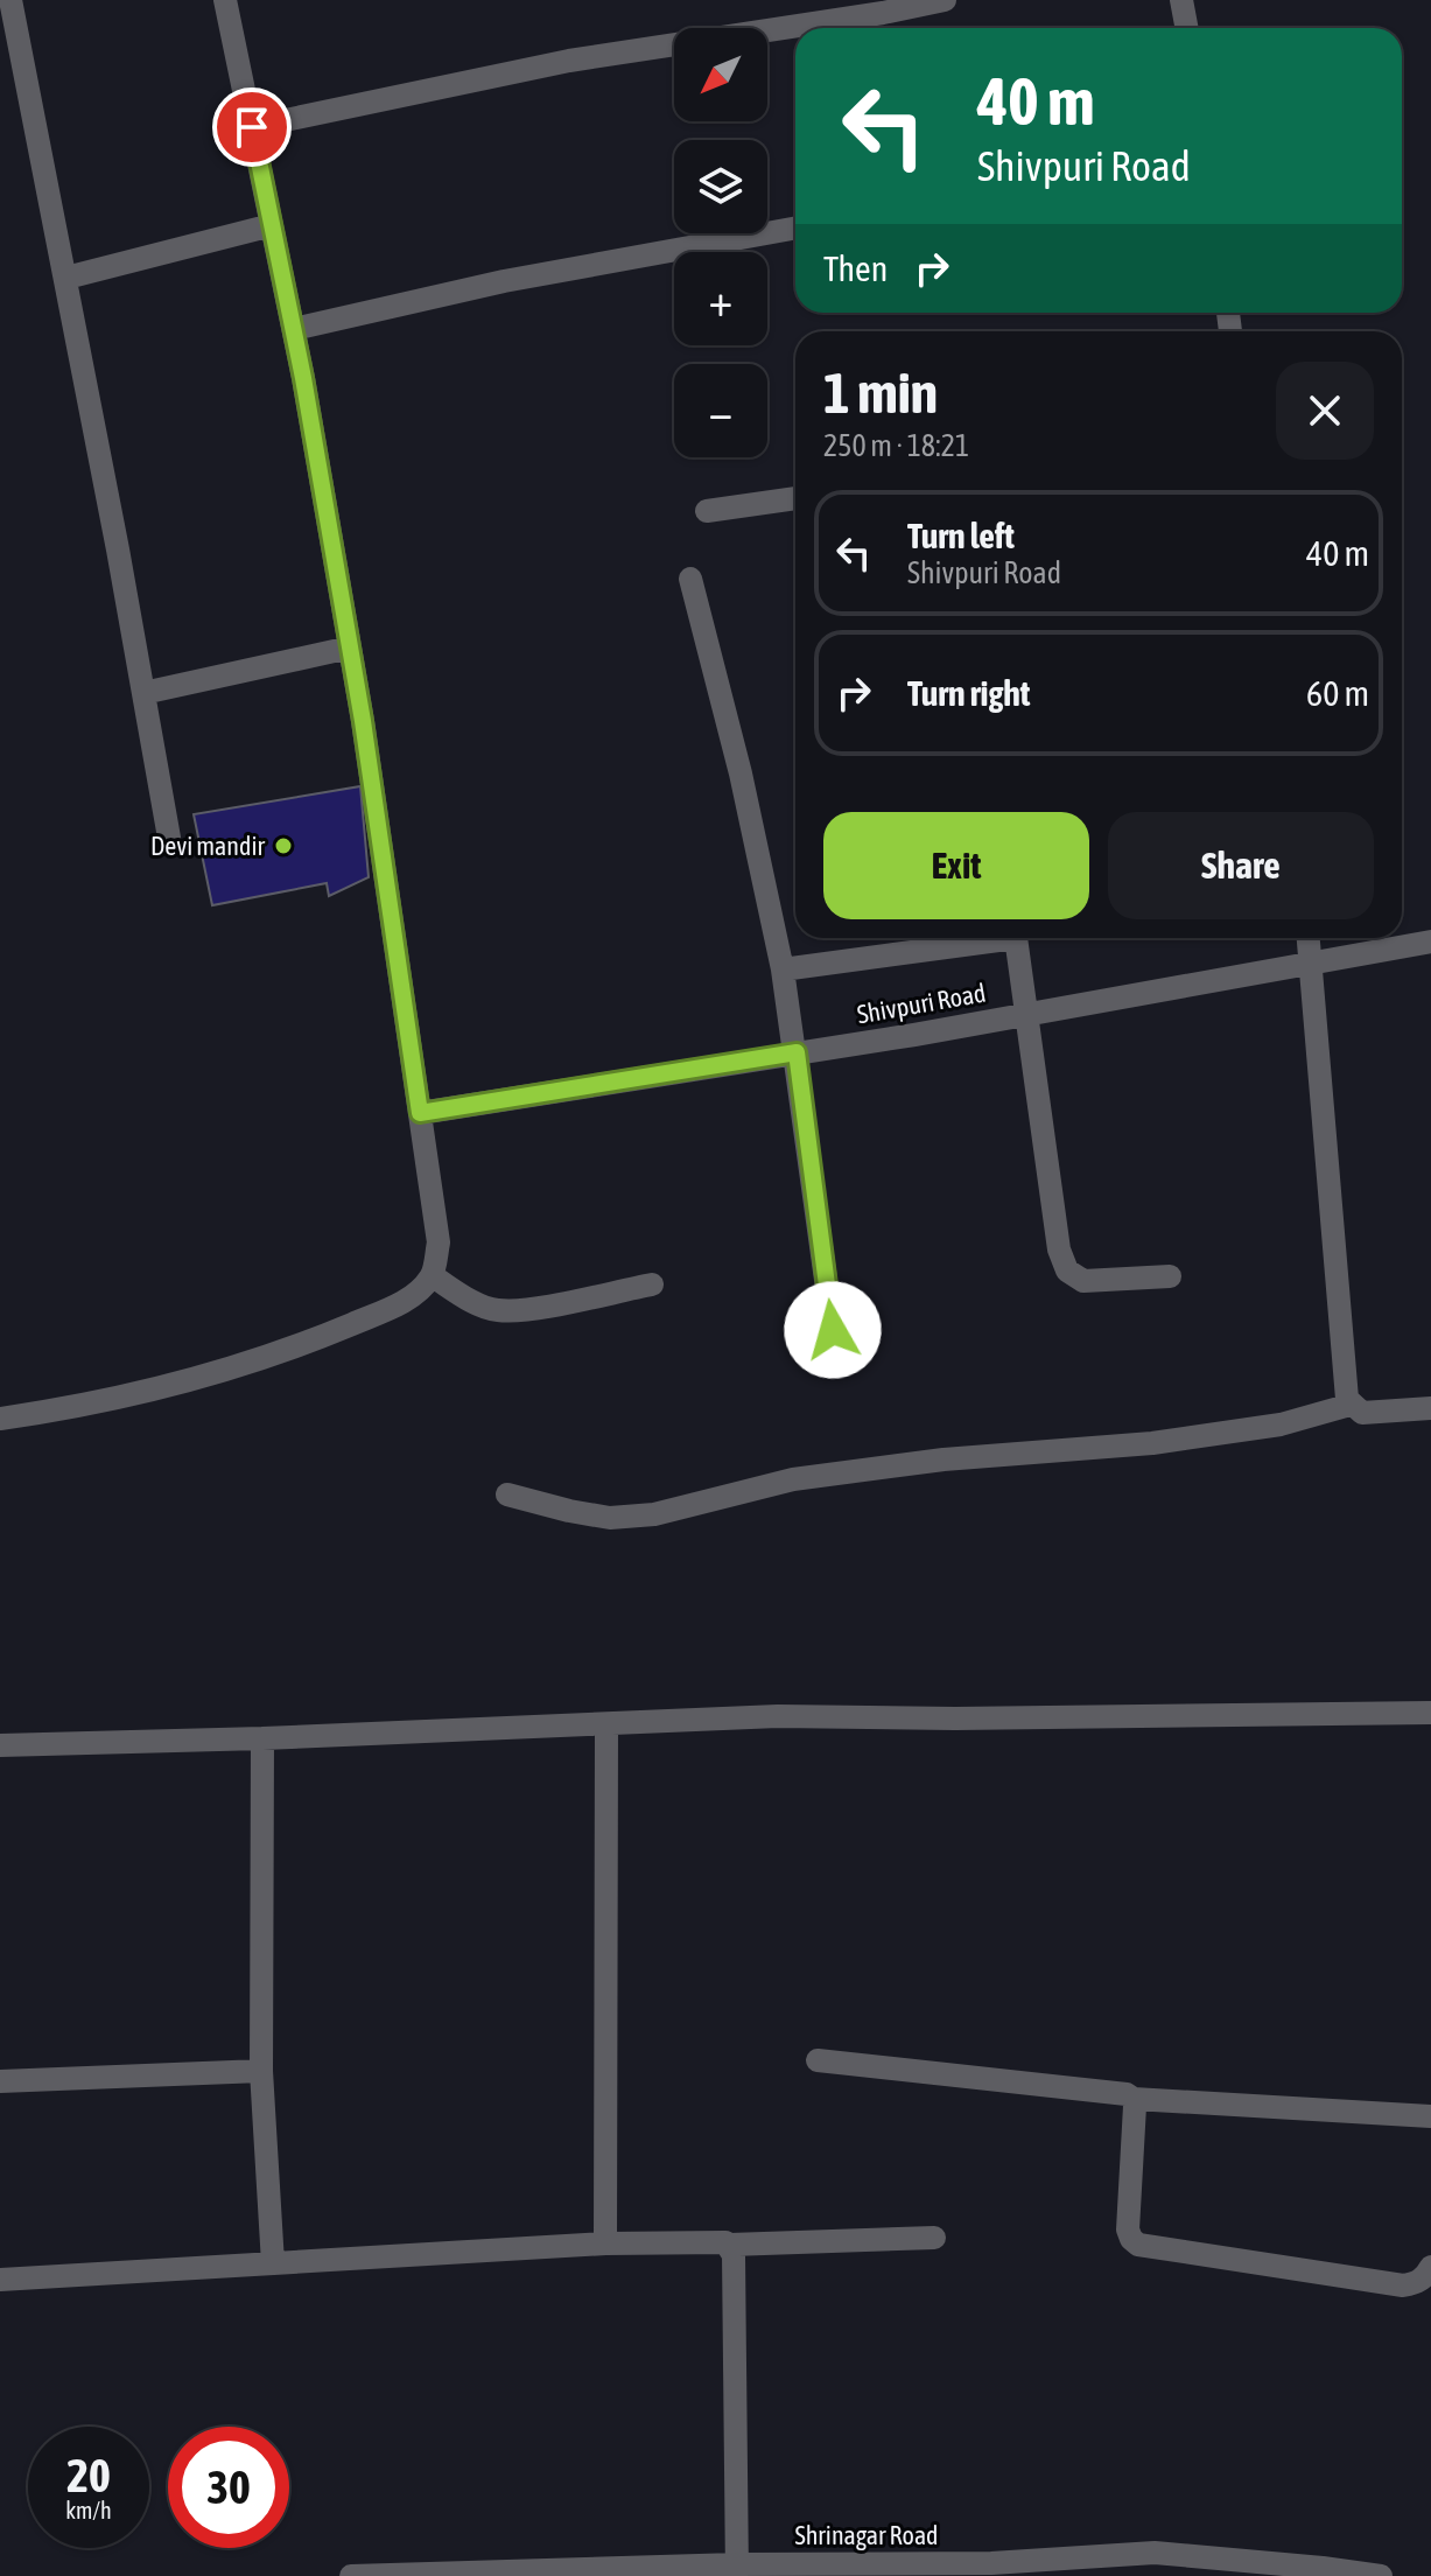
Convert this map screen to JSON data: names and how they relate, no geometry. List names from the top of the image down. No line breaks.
{"streets":{"street":["Shivpuri Road","Shrinagar Road"]},"places":["Devi mandir"],"north":"bottom left","page":{"map_buttons":["+","−"],"turn":["40 m","Shivpuri Road"],"then":"Then","heading":["1 min","250 m · 18:21"],"list":[{"name":"Turn left","note":"Shivpuri Road","value":"40 m"},{"name":"Turn right","value":"60 m"}],"buttons":["Exit","Share"],"speed":"20 km/h","limit":"30"}}
